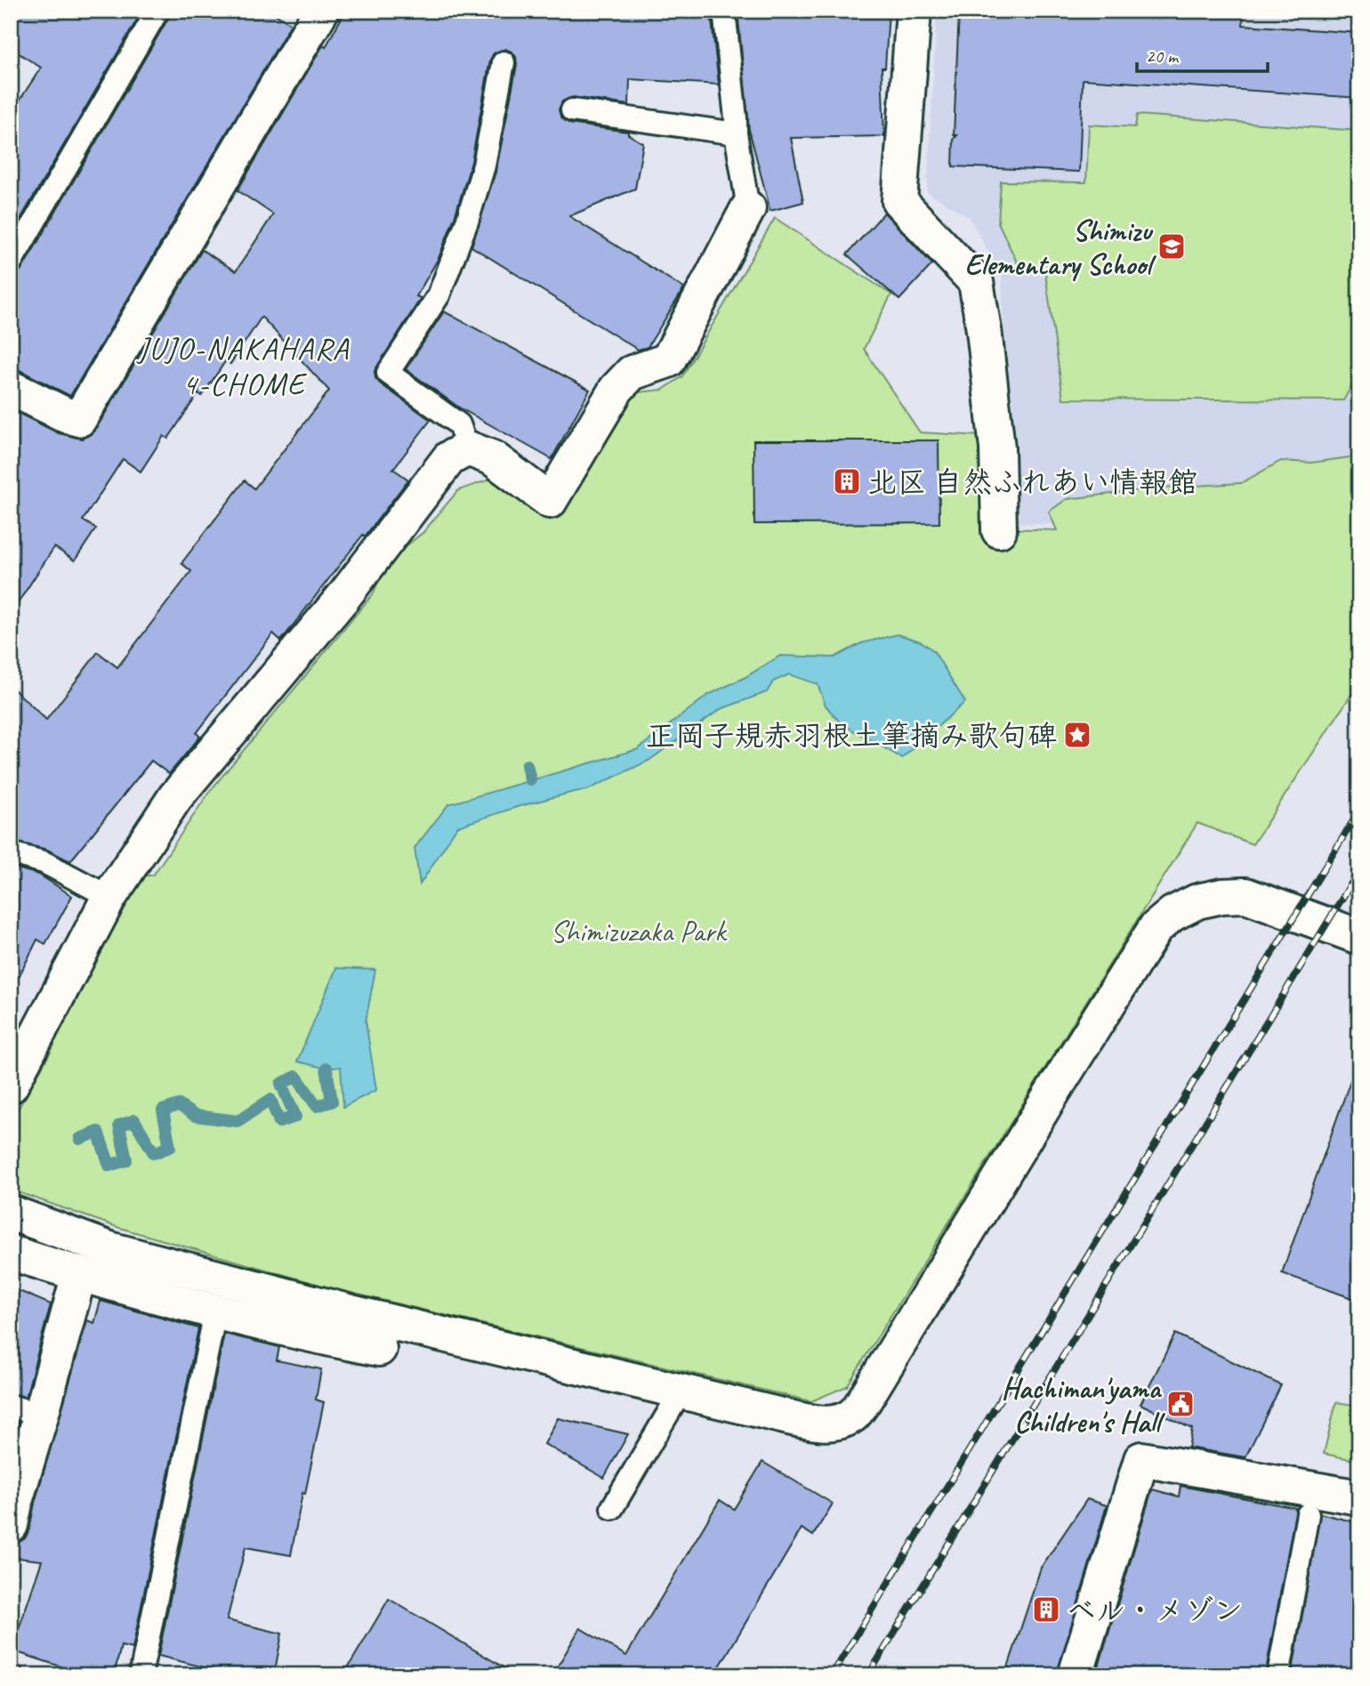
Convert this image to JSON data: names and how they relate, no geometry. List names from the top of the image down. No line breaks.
{"districts":["JUJO-NAKAHARA 4-CHOME"],"parks":["Shimizuzaka Park"],"places":{"school or university":["Shimizu Elementary School"],"building":["北区 自然ふれあい情報館","ベル・メゾン"],"place":["正岡子規赤羽根土筆摘み歌句碑"],"public building":["Hachiman'yama Children's Hall"]},"scale_bar":"20 m"}
